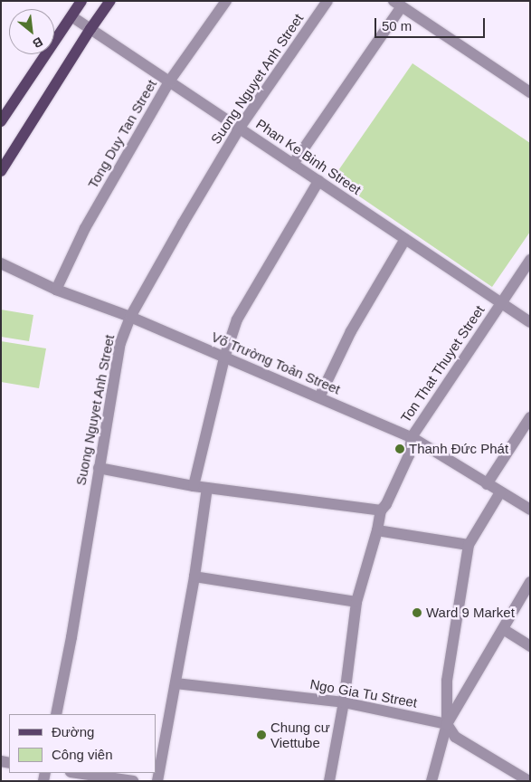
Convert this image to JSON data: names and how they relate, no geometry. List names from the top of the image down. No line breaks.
{"streets":{"street":["Suong Nguyet Anh Street","Tong Duy Tan Street","Phan Ke Binh Street","Võ Trường Toản Street","Ton That Thuyet Street","Ngo Gia Tu Street"]},"crossings":[["Suong Nguyet Anh Street","Phan Ke Binh Street"],["Suong Nguyet Anh Street","Võ Trường Toản Street"],["Tong Duy Tan Street","Phan Ke Binh Street"],["Tong Duy Tan Street","Võ Trường Toản Street"],["Phan Ke Binh Street","Ton That Thuyet Street"],["Võ Trường Toản Street","Ton That Thuyet Street"],["Ton That Thuyet Street","Ngo Gia Tu Street"]],"places":["Thanh Đức Phát","Ward 9 Market","Chung cư Viettube"],"legend":["Đường","Công viên"],"scale_bar":"50 m","north":"bottom right"}
